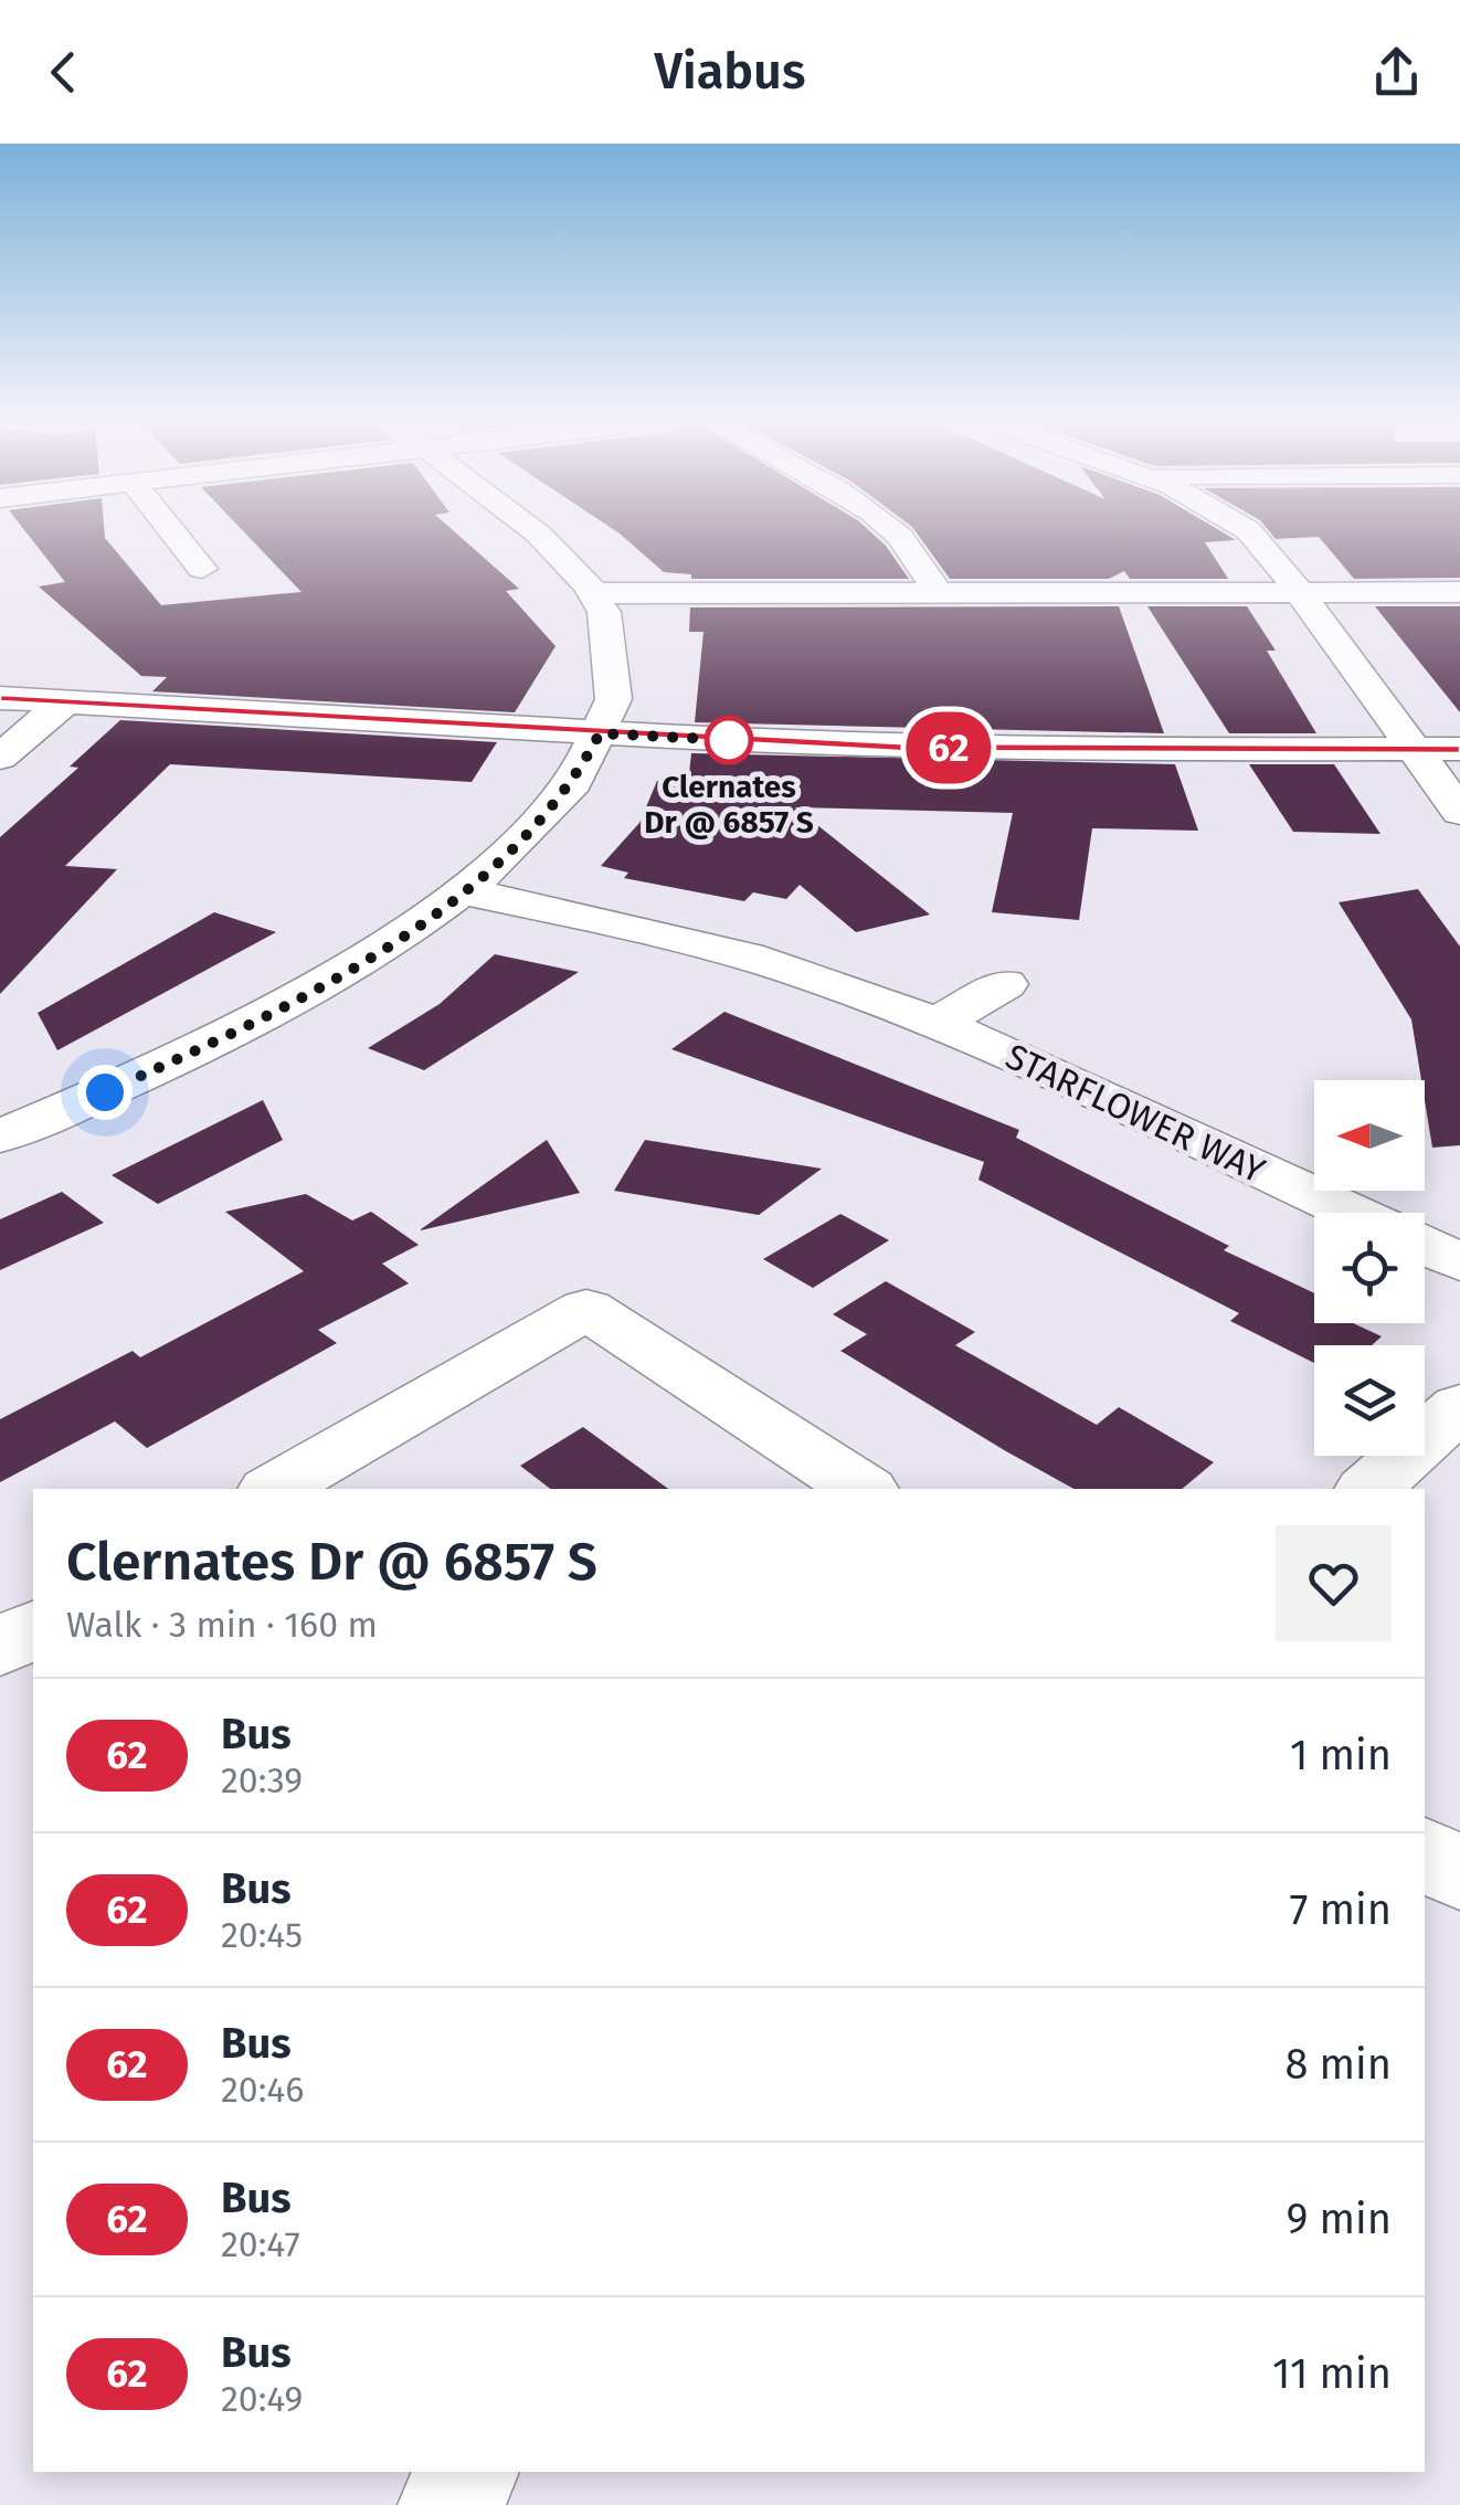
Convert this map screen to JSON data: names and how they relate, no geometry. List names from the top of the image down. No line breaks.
{"streets":{"street":["STARFLOWER WAY"]},"places":["Clernates Dr @ 6857 S"],"lines":["bus line 62"],"north":"left","page":{"header":"Viabus","on_map":"62","heading":["Clernates Dr @ 6857 S","Walk · 3 min · 160 m"],"list":[{"mark":"62","name":"Bus","note":"20:39","value":"1 min"},{"mark":"62","name":"Bus","note":"20:45","value":"7 min"},{"mark":"62","name":"Bus","note":"20:46","value":"8 min"},{"mark":"62","name":"Bus","note":"20:47","value":"9 min"},{"mark":"62","name":"Bus","note":"20:49","value":"11 min"}]}}
